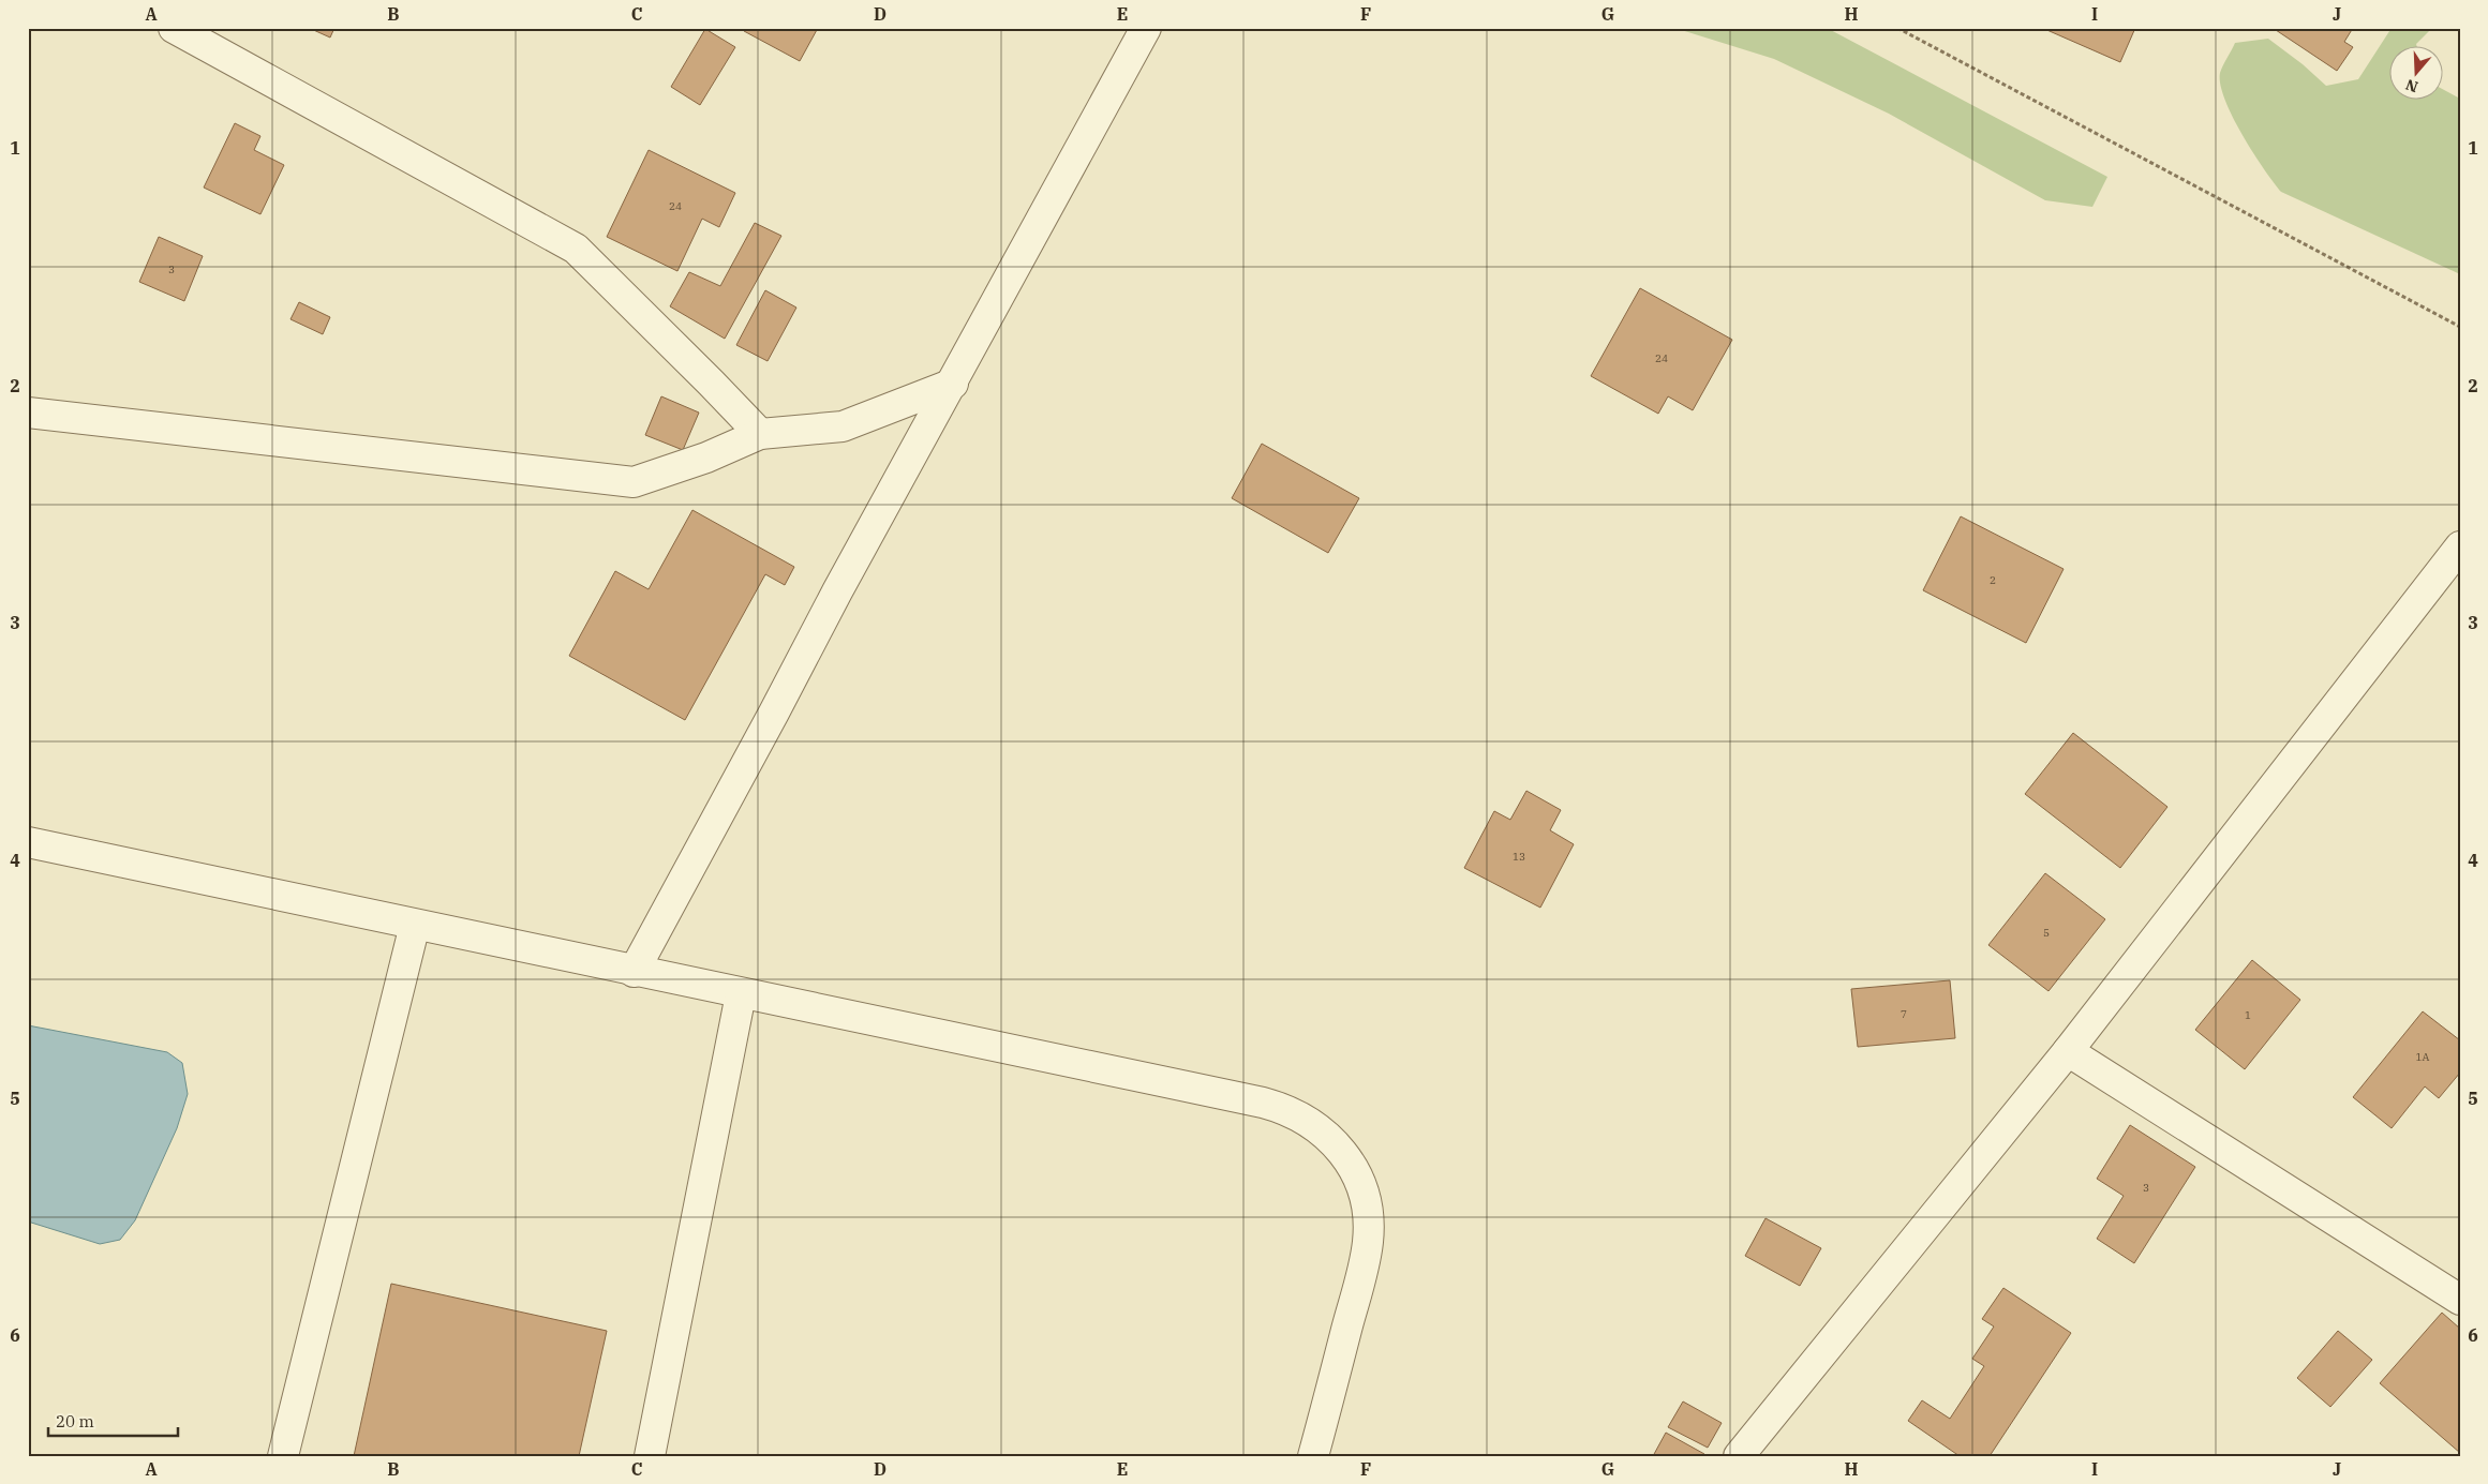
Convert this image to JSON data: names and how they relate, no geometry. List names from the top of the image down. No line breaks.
{"house_numbers":["24","3","24","2","13","5","7","1","1А","3"],"scale_bar":"20 m","north":"bottom","grid":{"columns":["A","B","C","D","E","F","G","H","I","J"],"rows":["1","2","3","4","5","6"]}}
